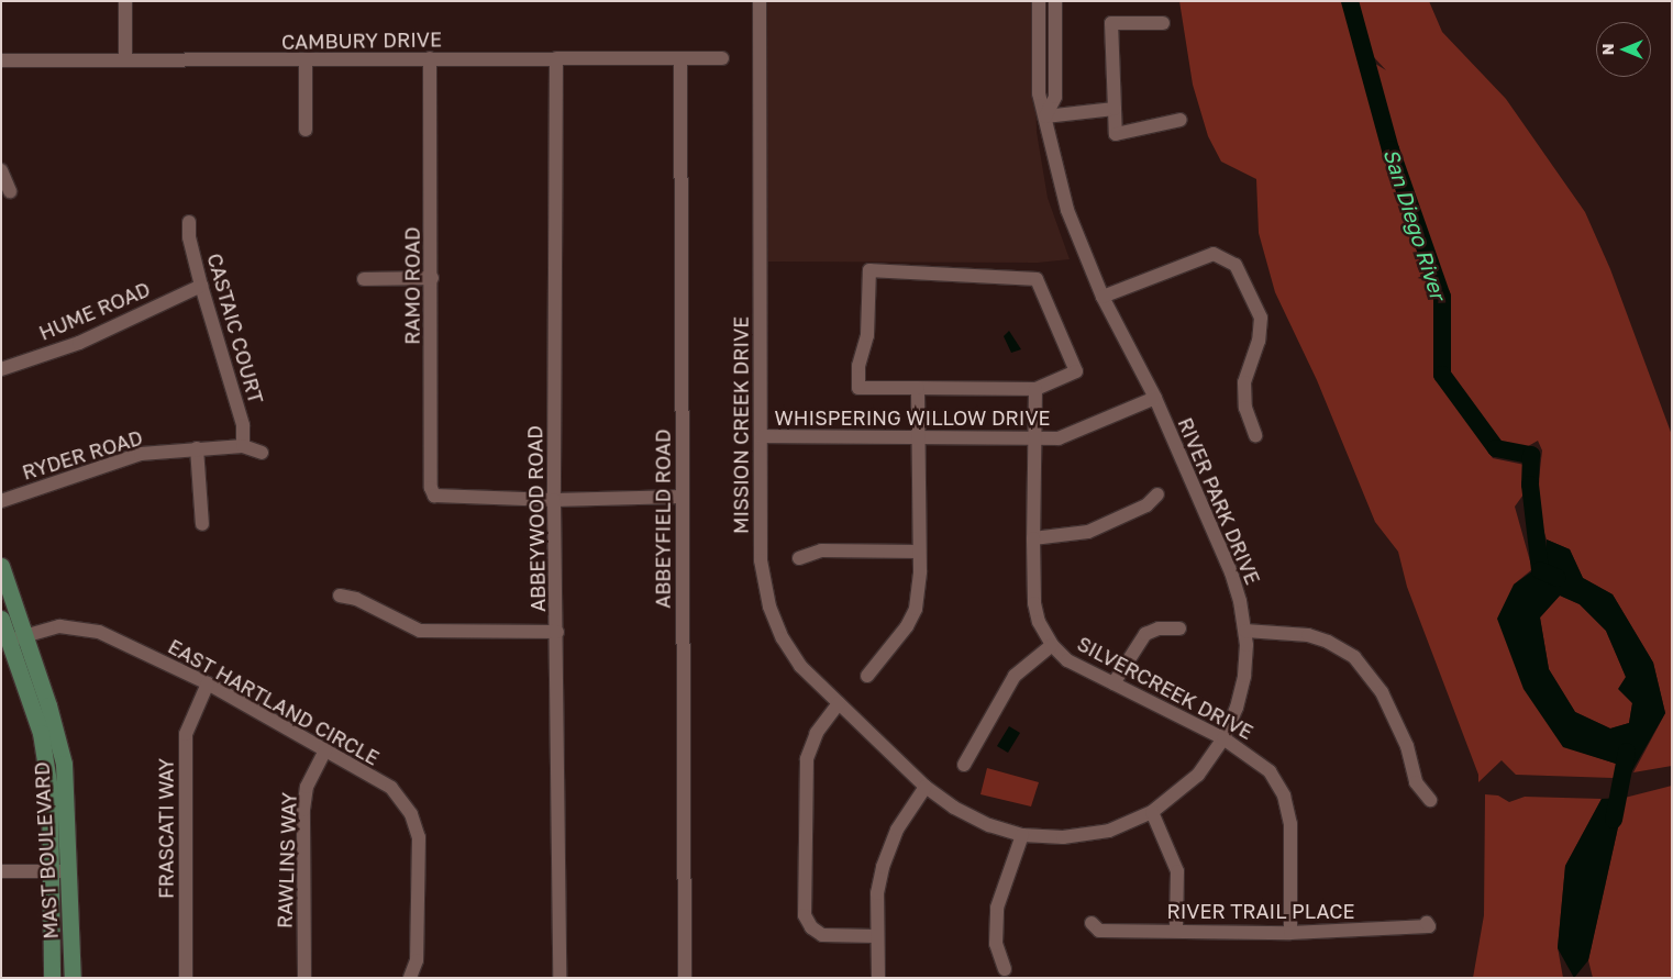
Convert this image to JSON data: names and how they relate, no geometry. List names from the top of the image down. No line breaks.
{"streets":{"main road":["MAST BOULEVARD"],"street":["CAMBURY DRIVE","RAMO ROAD","HUME ROAD","CASTAIC COURT","WHISPERING WILLOW DRIVE","MISSION CREEK DRIVE","RYDER ROAD","RIVER PARK DRIVE","ABBEYWOOD ROAD","ABBEYFIELD ROAD","SILVERCREEK DRIVE","EAST HARTLAND CIRCLE","FRASCATI WAY","RAWLINS WAY","RIVER TRAIL PLACE"]},"crossings":[["CAMBURY DRIVE","RAMO ROAD"],["CAMBURY DRIVE","ABBEYWOOD ROAD"],["CAMBURY DRIVE","ABBEYFIELD ROAD"],["RAMO ROAD","ABBEYWOOD ROAD"],["HUME ROAD","CASTAIC COURT"],["CASTAIC COURT","RYDER ROAD"],["WHISPERING WILLOW DRIVE","MISSION CREEK DRIVE"],["WHISPERING WILLOW DRIVE","RIVER PARK DRIVE"],["WHISPERING WILLOW DRIVE","SILVERCREEK DRIVE"],["MISSION CREEK DRIVE","RIVER PARK DRIVE"],["RIVER PARK DRIVE","SILVERCREEK DRIVE"],["SILVERCREEK DRIVE","RIVER TRAIL PLACE"],["EAST HARTLAND CIRCLE","FRASCATI WAY"],["EAST HARTLAND CIRCLE","MAST BOULEVARD"],["EAST HARTLAND CIRCLE","RAWLINS WAY"]],"water":["San Diego River"],"north":"left"}
